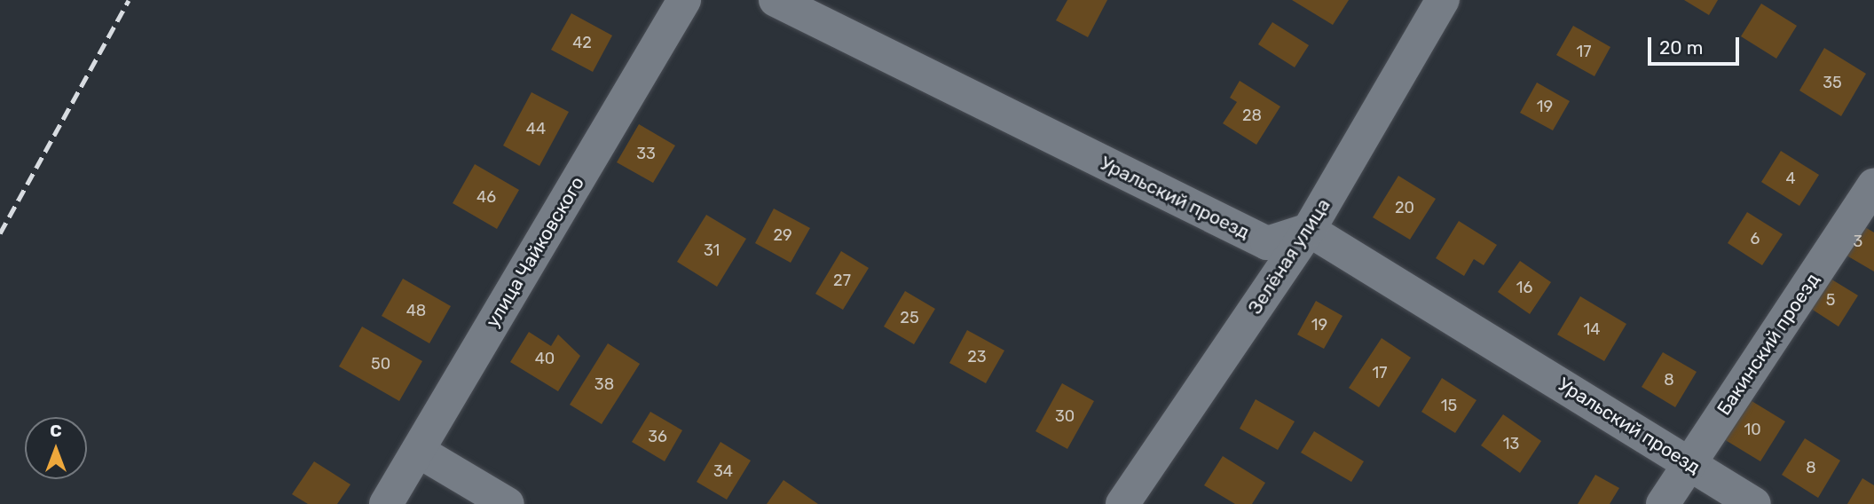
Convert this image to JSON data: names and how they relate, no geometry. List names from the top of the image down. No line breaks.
{"streets":{"street":["Уральский проезд","улица Чайковского","Зелёная улица","Бакинский проезд"]},"crossings":[["Уральский проезд","Зелёная улица"],["Уральский проезд","Бакинский проезд"]],"house_numbers":["42","17","35","19","28","44","33","4","46","20","29","6","3","31","27","16","5","48","25","19","14","23","40","50","17","8","38","15","30","10","36","13","8","34"],"scale_bar":"20 m","north":"top"}
